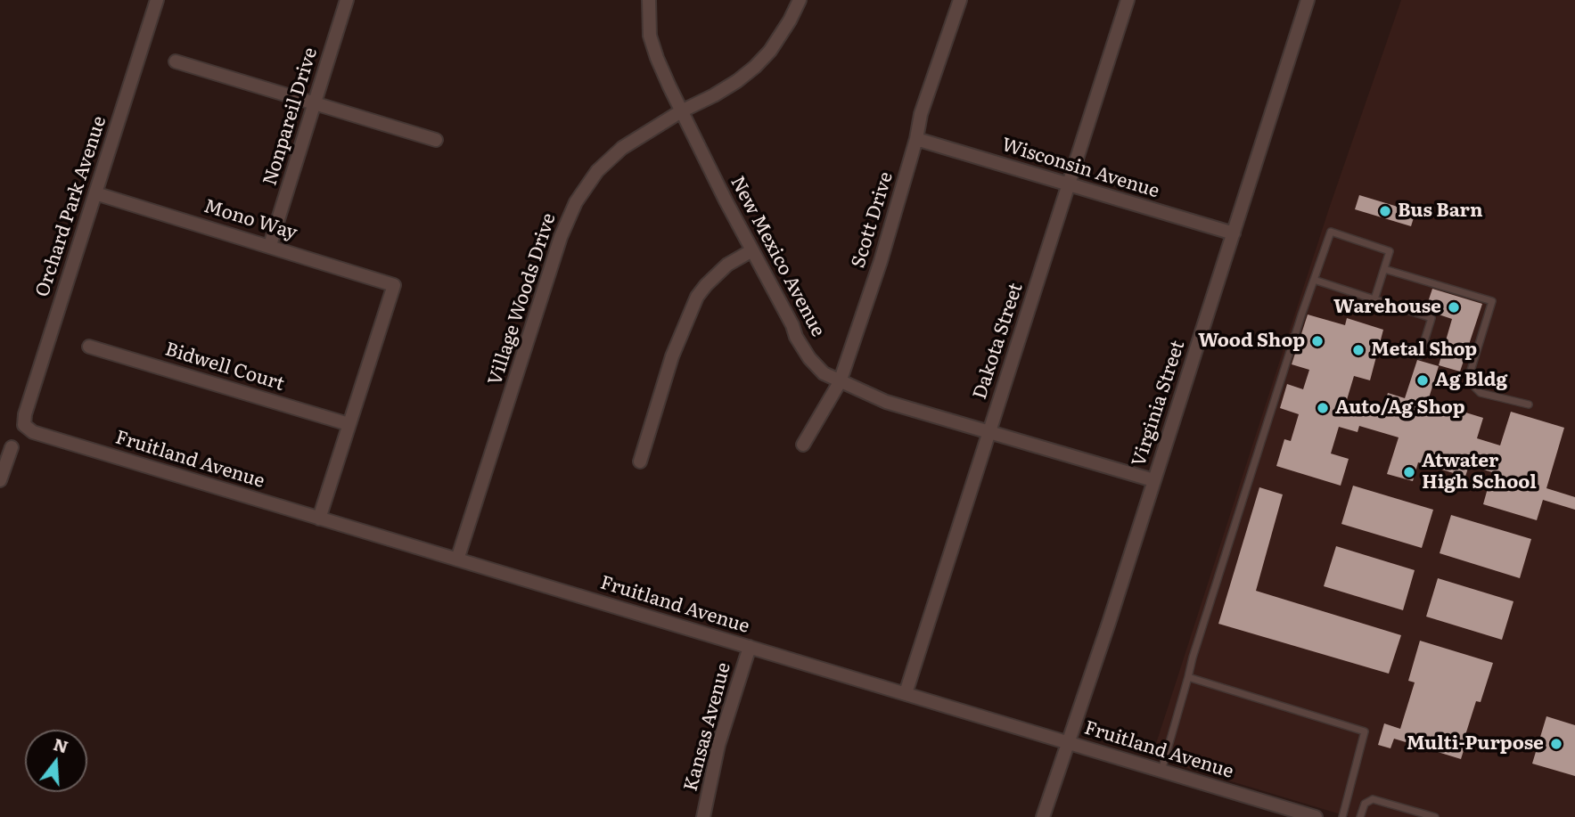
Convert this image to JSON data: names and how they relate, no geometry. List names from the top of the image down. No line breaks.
{"streets":{"street":["Nonpareil Drive","Wisconsin Avenue","Orchard Park Avenue","Mono Way","Scott Drive","New Mexico Avenue","Village Woods Drive","Dakota Street","Bidwell Court","Virginia Street","Fruitland Avenue","Kansas Avenue"]},"crossings":[["Nonpareil Drive","Mono Way"],["Wisconsin Avenue","Scott Drive"],["Wisconsin Avenue","Dakota Street"],["Wisconsin Avenue","Virginia Street"],["Orchard Park Avenue","Mono Way"],["Orchard Park Avenue","Fruitland Avenue"],["Mono Way","Bidwell Court"],["Scott Drive","New Mexico Avenue"],["New Mexico Avenue","Village Woods Drive"],["New Mexico Avenue","Dakota Street"],["New Mexico Avenue","Virginia Street"],["Village Woods Drive","Fruitland Avenue"],["Dakota Street","Fruitland Avenue"],["Virginia Street","Fruitland Avenue"],["Fruitland Avenue","Kansas Avenue"]],"places":["Bus Barn","Warehouse","Wood Shop","Metal Shop","Ag Bldg","Auto/Ag Shop","Atwater High School","Multi-Purpose"],"north":"top"}
